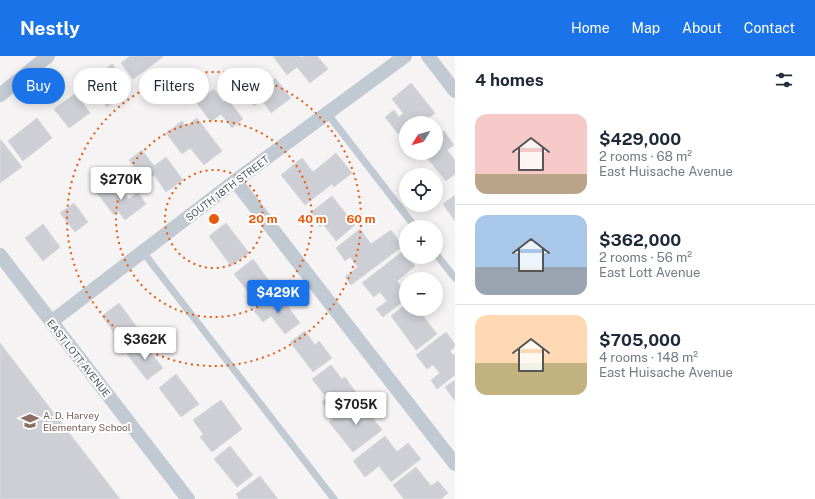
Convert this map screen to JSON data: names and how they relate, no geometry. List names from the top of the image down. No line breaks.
{"streets":{"street":["SOUTH 18TH STREET","EAST LOTT AVENUE"]},"crossings":[["SOUTH 18TH STREET","EAST LOTT AVENUE"]],"places":{"school or university":["A. D. Harvey Elementary School"]},"north":"bottom left","page":{"header":"Nestly","nav":["Home","Map","About","Contact"],"heading":"4 homes","chip":["Buy","Rent","Filters","New"],"list":[{"name":"$429,000","note":"2 rooms · 68 m² · East Huisache Avenue"},{"name":"$362,000","note":"2 rooms · 56 m² · East Lott Avenue"},{"name":"$705,000","note":"4 rooms · 148 m² · East Huisache Avenue"}],"map_buttons":["+","−"],"price":["$270K","$429K","$362K","$705K"]},"rings":["20 m","40 m","60 m"]}
